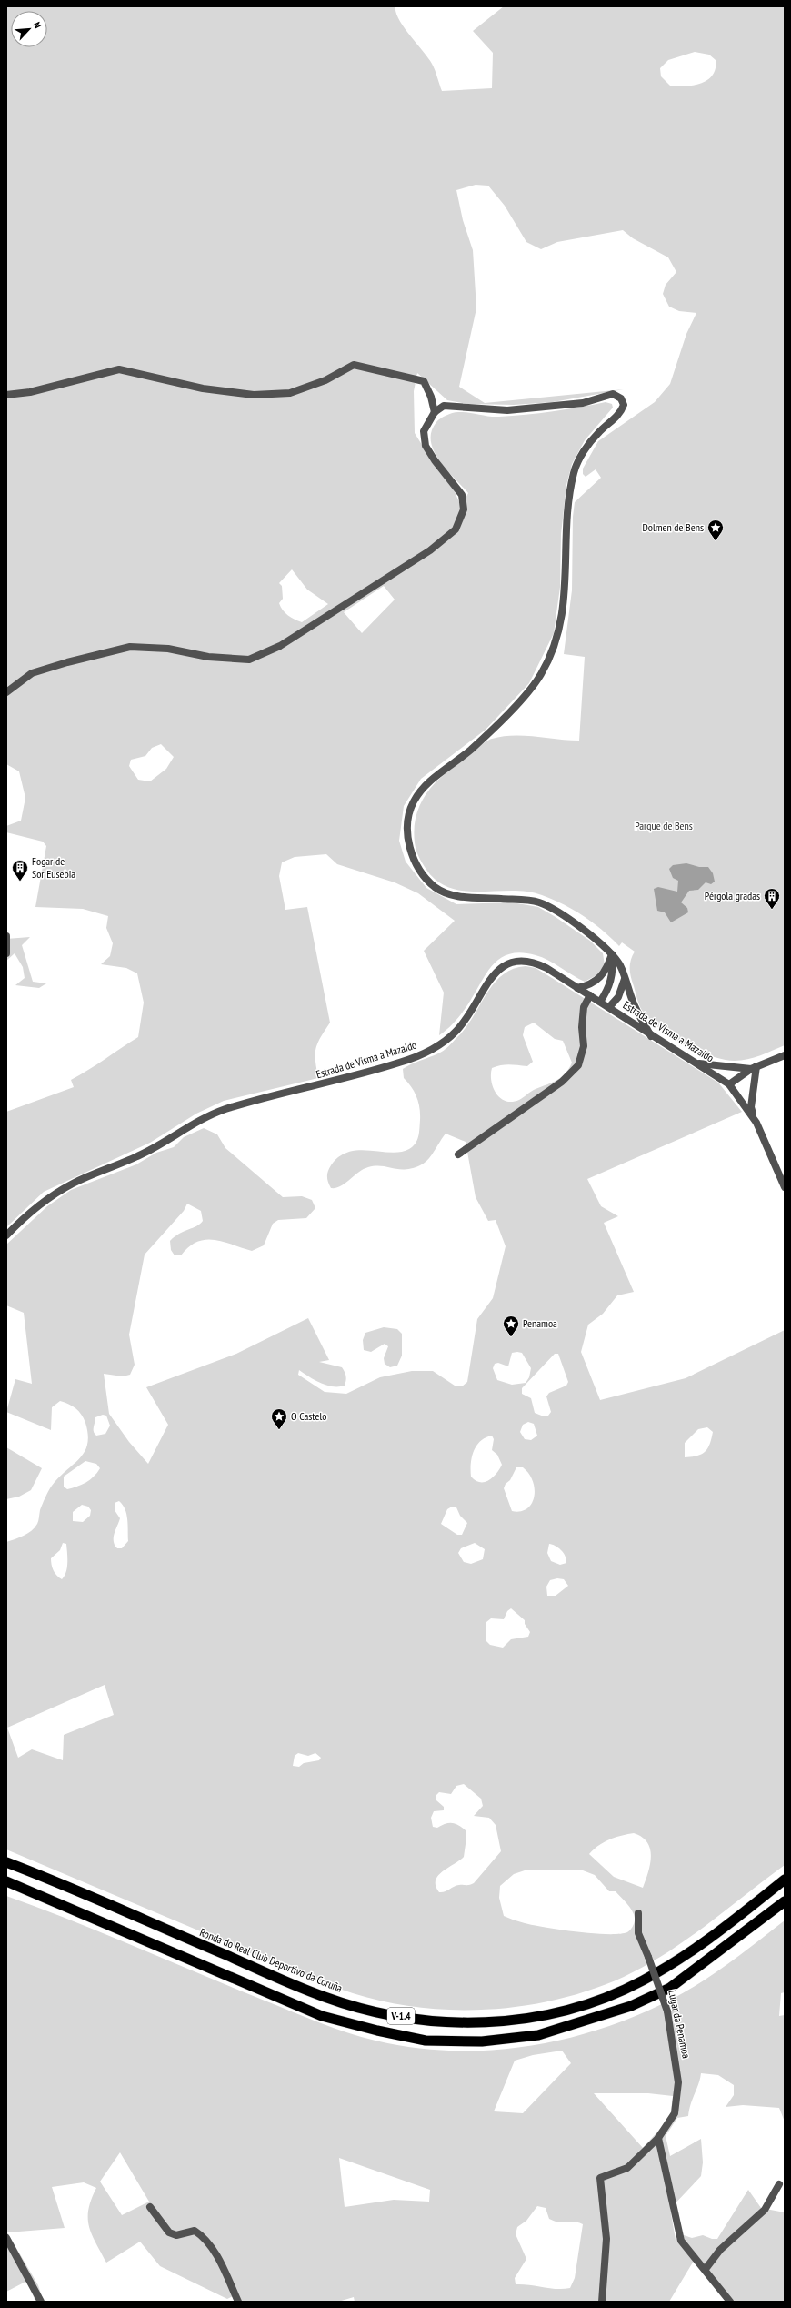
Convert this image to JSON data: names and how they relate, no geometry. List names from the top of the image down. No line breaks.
{"streets":{"highway":["Ronda do Real Club Deportivo da Coruña","V-1.4"],"street":["Estrada de Visma a Mazaído","Lugar da Penamoa"]},"parks":["Parque de Bens"],"places":{"place":["Dolmen de Bens","Penamoa","O Castelo"],"building":["Fogar de Sor Eusebia","Pérgola gradas"]},"north":"top right"}
